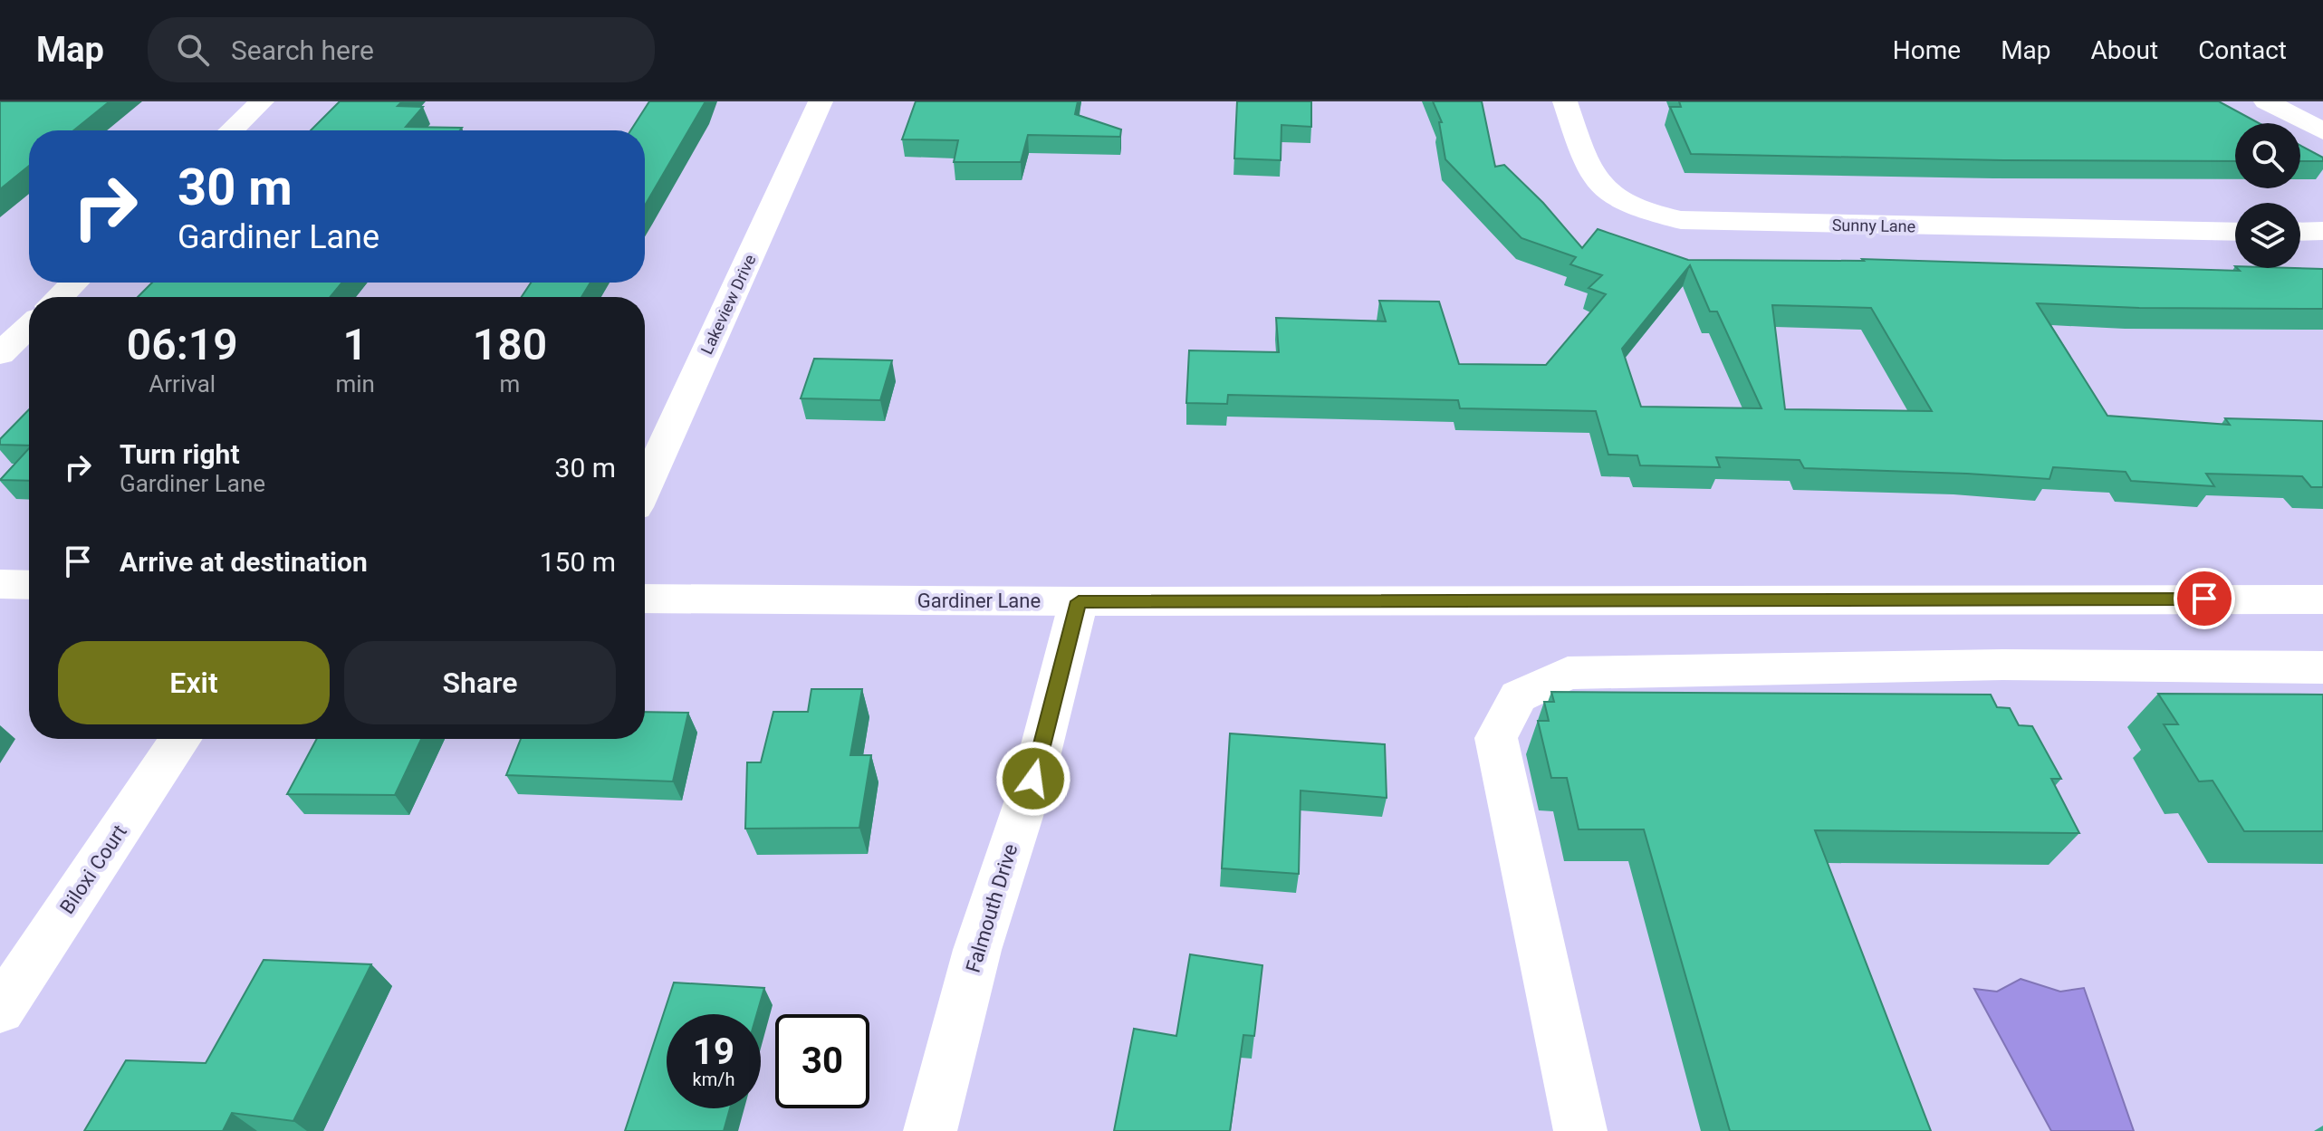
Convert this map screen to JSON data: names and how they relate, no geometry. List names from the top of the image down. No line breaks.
{"streets":{"street":["Sunny Lane","Lakeview Drive","Gardiner Lane","Biloxi Court","Falmouth Drive"]},"crossings":[["Gardiner Lane","Falmouth Drive"]],"page":{"header":"Map","search":"Search here","nav":["Home","Map","About","Contact"],"turn":["30 m","Gardiner Lane"],"eta":["06:19","Arrival","1","min","180","m"],"list":[{"name":"Turn right","note":"Gardiner Lane","value":"30 m"},{"name":"Arrive at destination","value":"150 m"}],"buttons":["Exit","Share"],"speed":"19 km/h","limit":"30"}}
